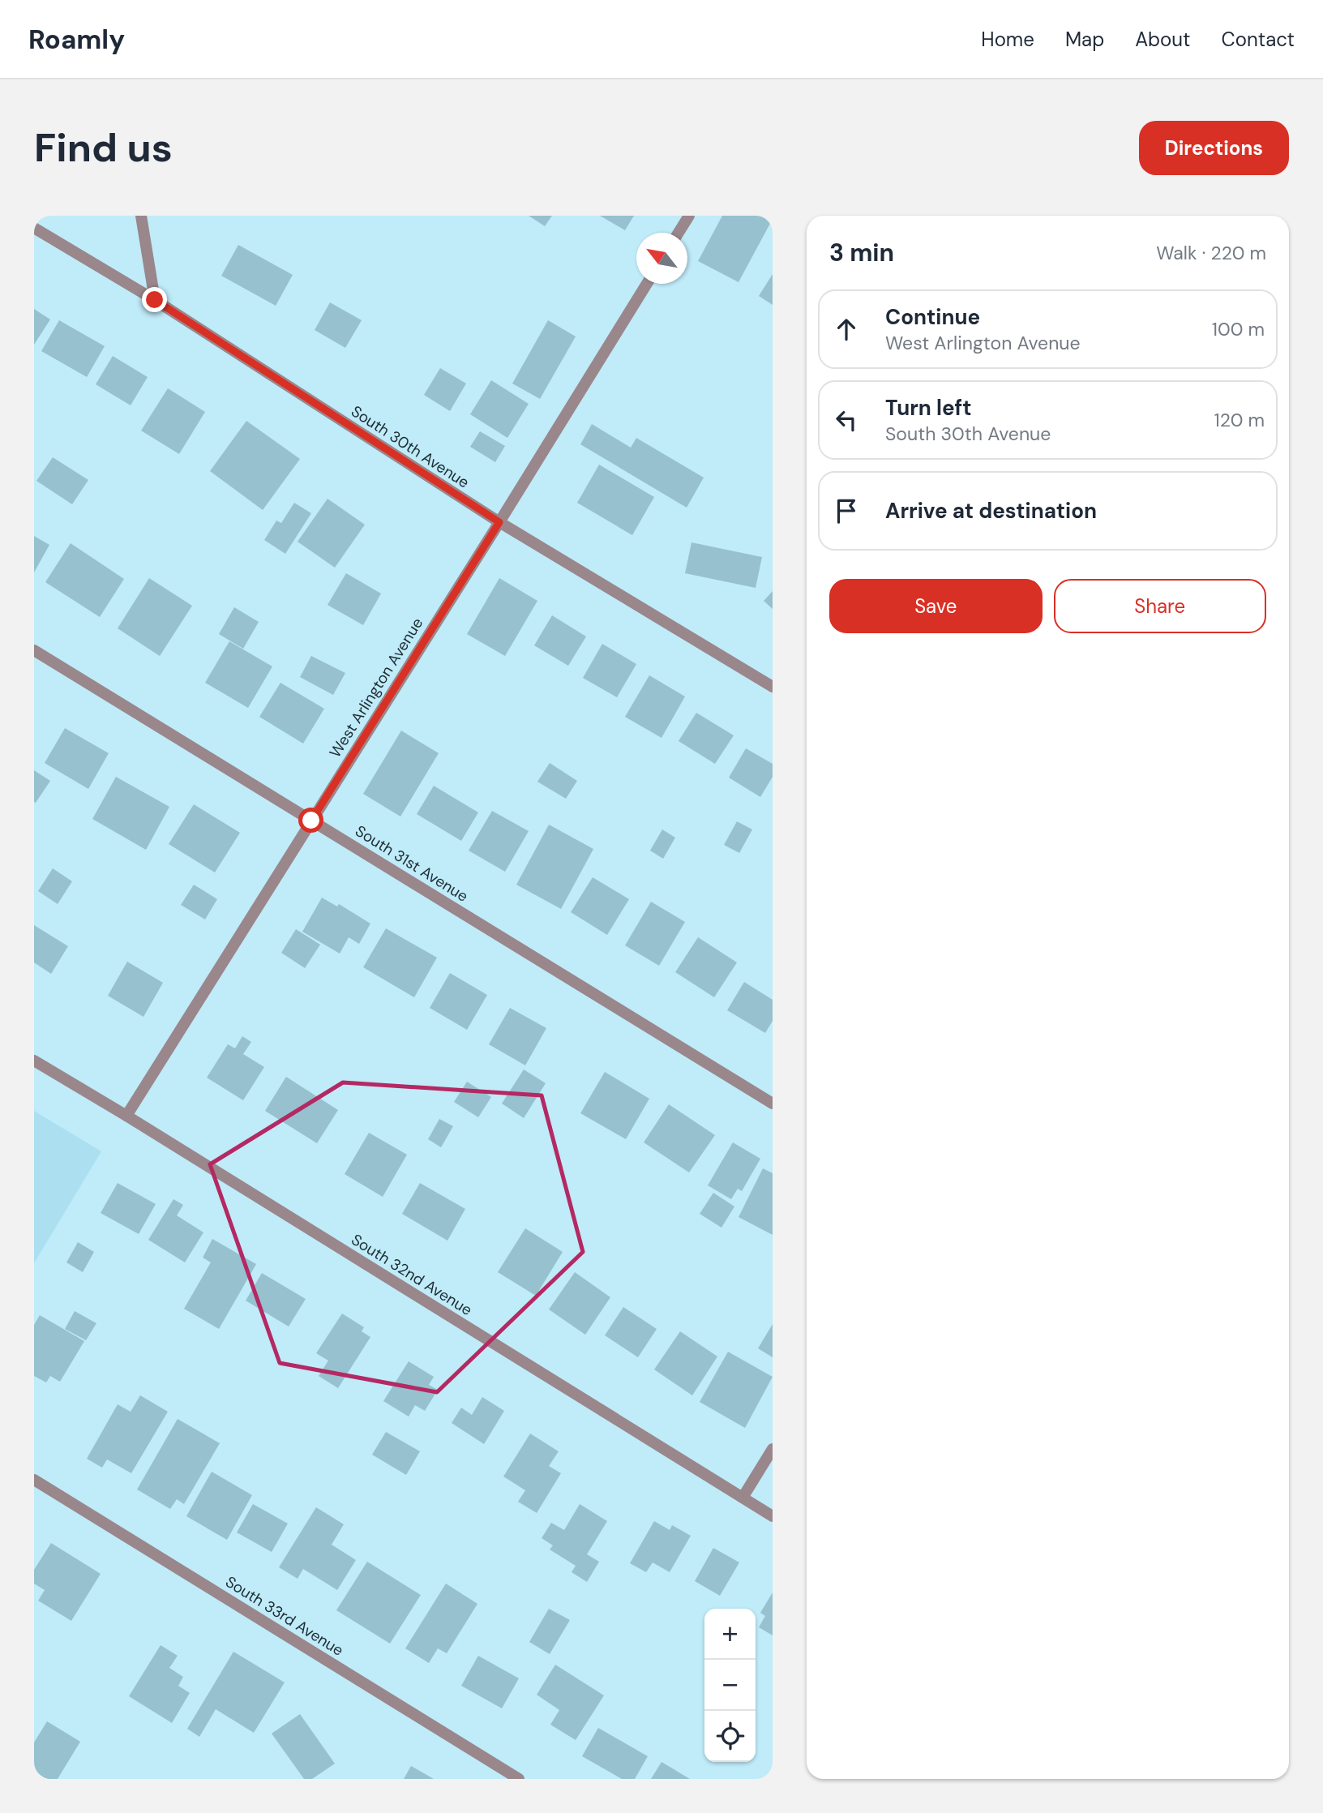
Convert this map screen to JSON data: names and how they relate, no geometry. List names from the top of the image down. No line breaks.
{"streets":{"street":["South 30th Avenue","West Arlington Avenue","South 31st Avenue","South 32nd Avenue","South 33rd Avenue"]},"crossings":[["South 30th Avenue","West Arlington Avenue"],["West Arlington Avenue","South 31st Avenue"],["West Arlington Avenue","South 32nd Avenue"]],"north":"top left","page":{"header":"Roamly","nav":["Home","Map","About","Contact"],"buttons":["Directions",["Save","Share"]],"title":"Find us","heading":["3 min","Walk · 220 m"],"list":[["Continue","West Arlington Avenue","100 m"],["Turn left","South 30th Avenue","120 m"],"Arrive at destination"],"map_buttons":["+","−"]}}
